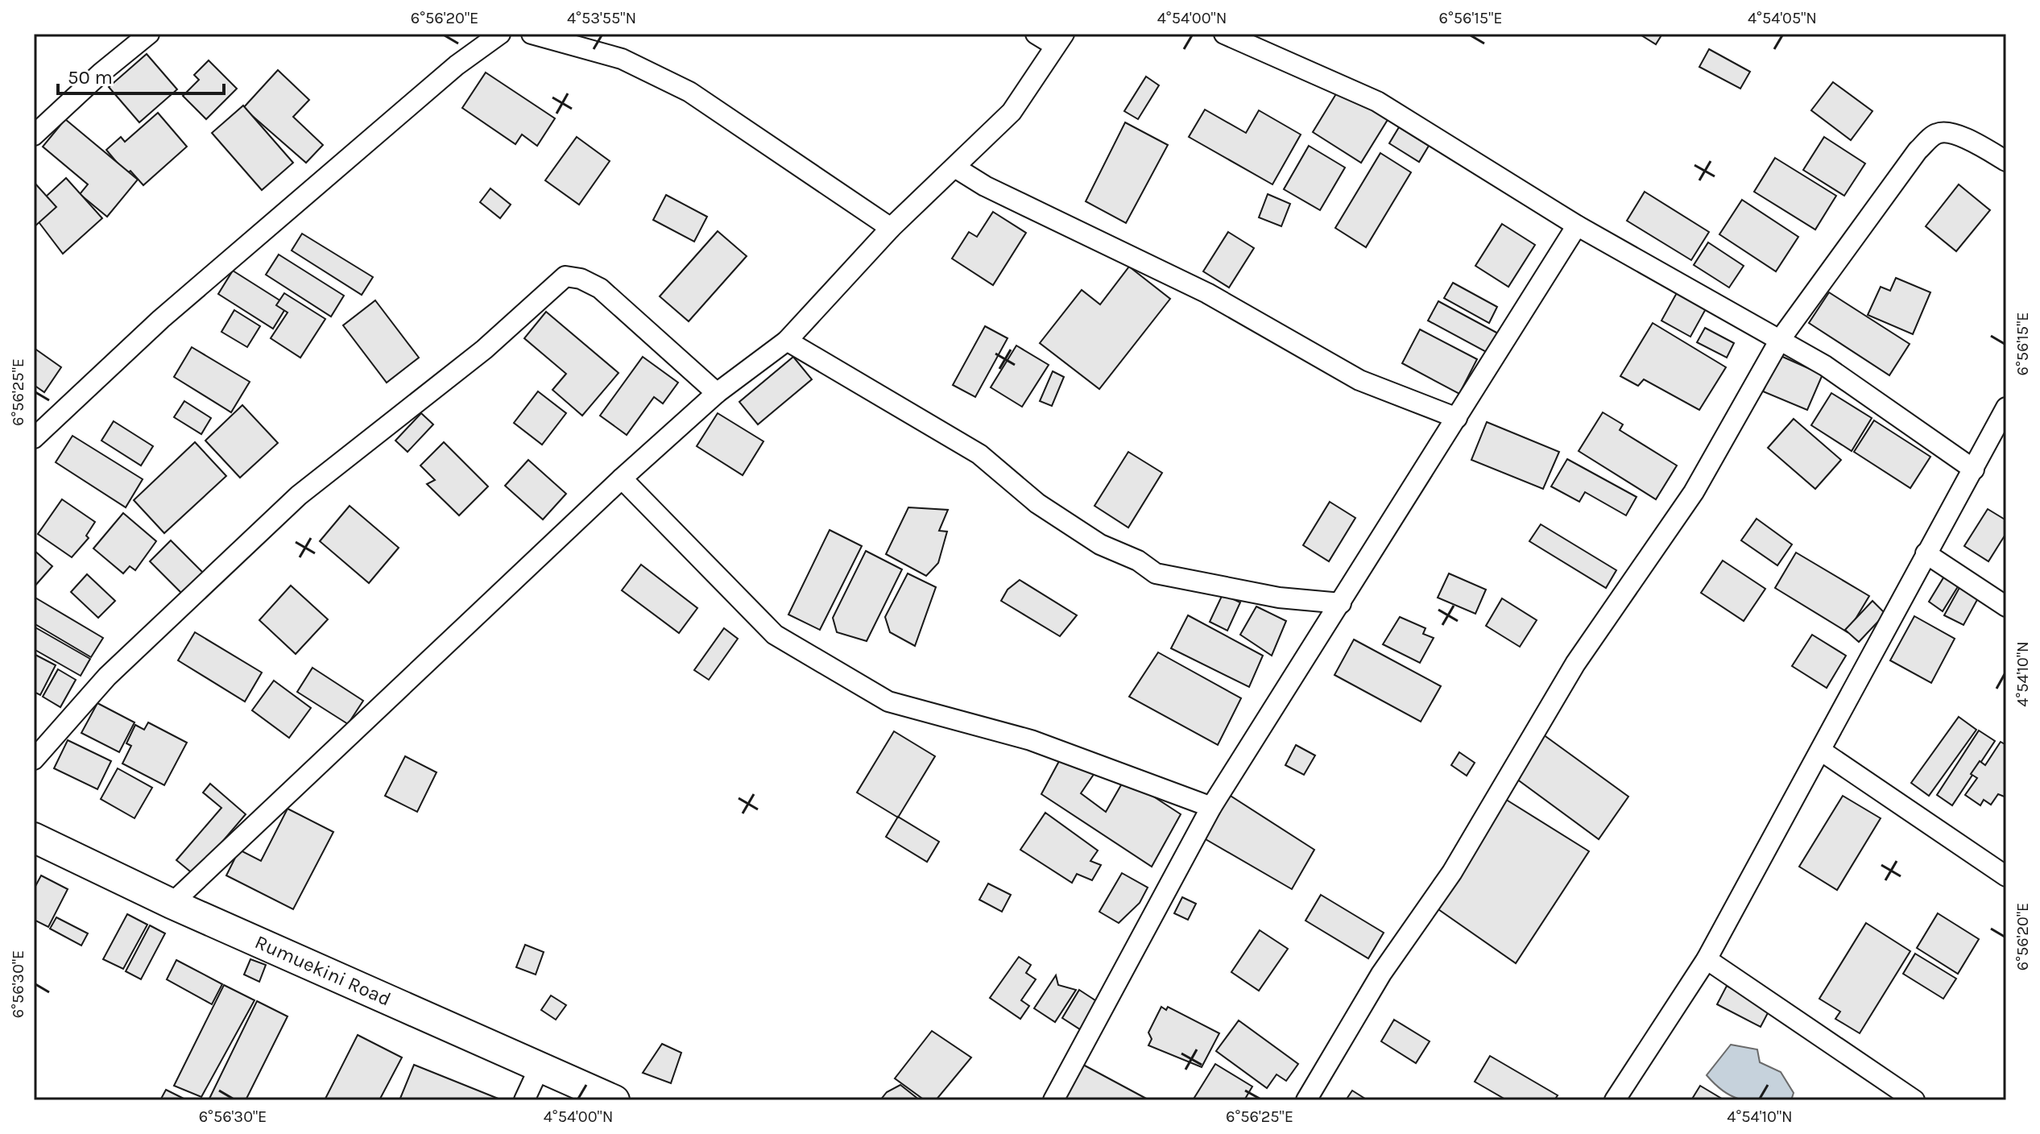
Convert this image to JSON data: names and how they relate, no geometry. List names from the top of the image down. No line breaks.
{"streets":{"street":["Rumuekini Road"]},"scale_bar":"50 m","coordinates":["6°56'20\"E","4°53'55\"N","4°54'00\"N","6°56'15\"E","4°54'05\"N","6°56'25\"E","4°54'10\"N","6°56'30\"E"]}
